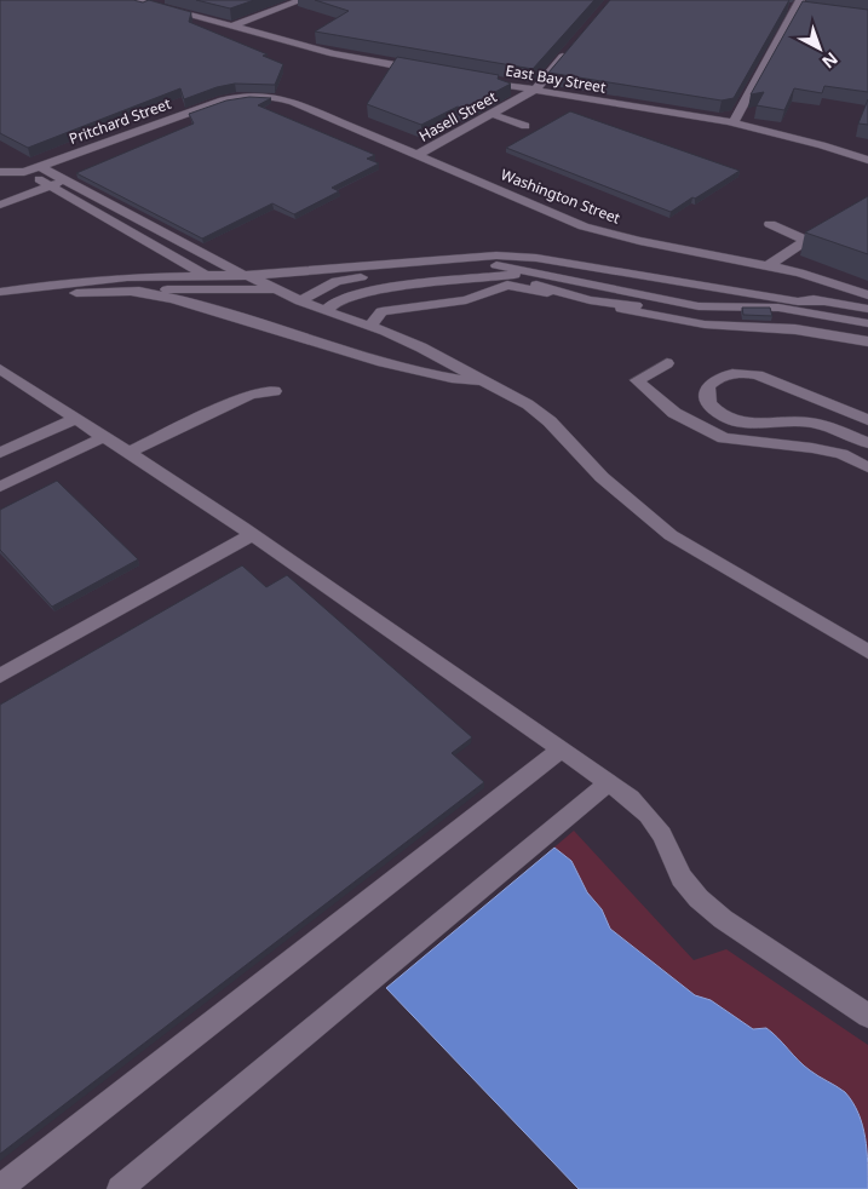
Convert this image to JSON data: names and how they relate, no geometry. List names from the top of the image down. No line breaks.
{"streets":{"street":["East Bay Street","Hasell Street","Pritchard Street","Washington Street"]},"crossings":[["East Bay Street","Hasell Street"],["Hasell Street","Washington Street"],["Pritchard Street","Washington Street"]],"north":"bottom right"}
